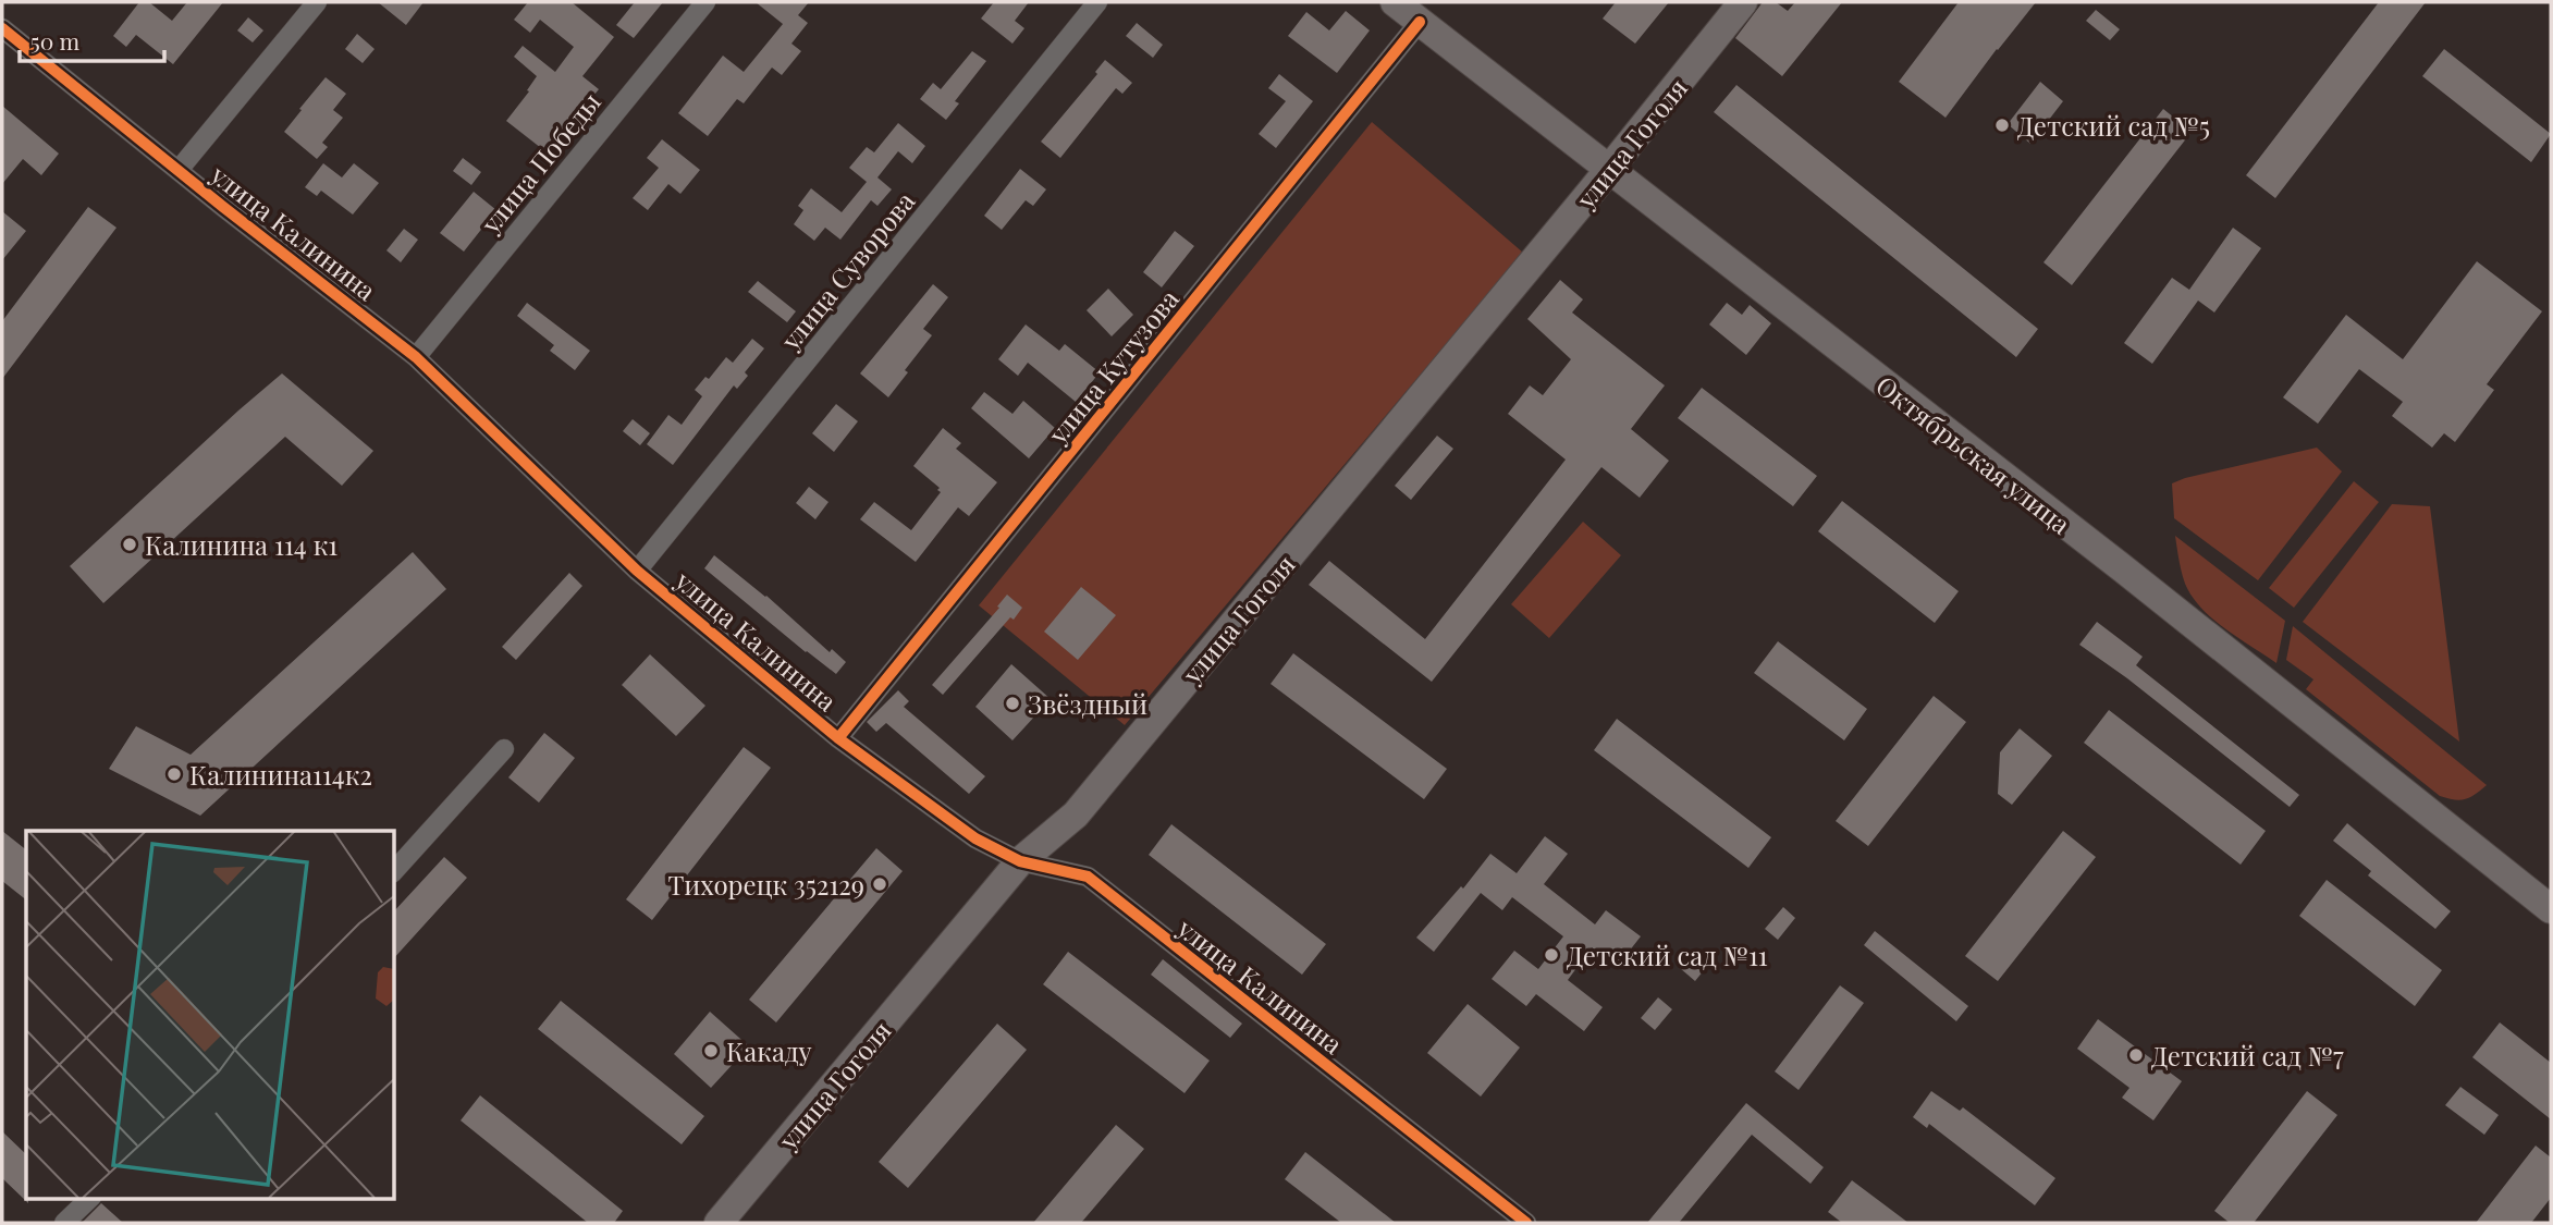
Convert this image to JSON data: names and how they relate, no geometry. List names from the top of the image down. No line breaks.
{"streets":{"main road":["улица Гоголя","Октябрьская улица"],"street":["улица Победы","улица Калинина","улица Суворова","улица Кутузова"]},"crossings":[["улица Гоголя","улица Калинина"],["улица Гоголя","Октябрьская улица"],["улица Победы","улица Калинина"],["улица Калинина","улица Суворова"],["улица Калинина","улица Кутузова"],["улица Кутузова","Октябрьская улица"]],"places":["Детский сад №5","Калинина 114 к1","Звёздный","Калинина114к2","Тихорецк 352129","Детский сад №11","Какаду","Детский сад №7"],"scale_bar":"50 m"}
